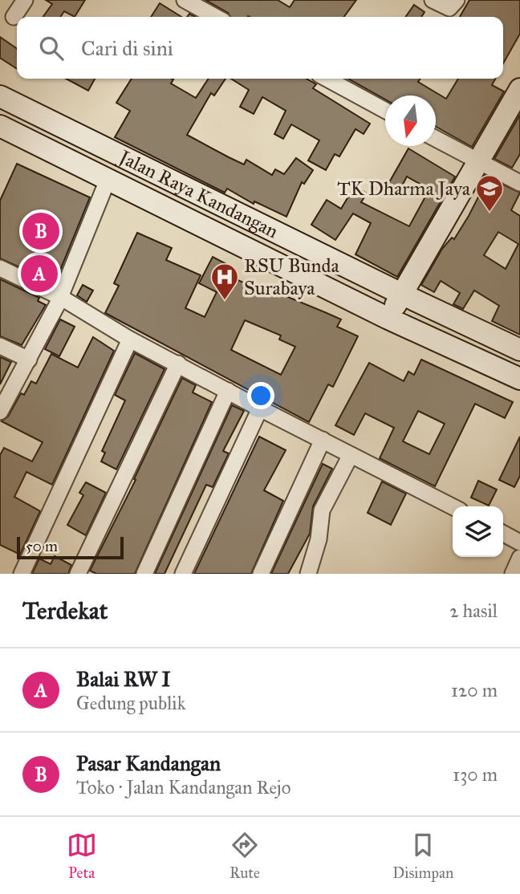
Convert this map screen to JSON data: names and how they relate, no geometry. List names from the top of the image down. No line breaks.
{"streets":{"main road":["Jalan Raya Kandangan"]},"places":{"school or university":["TK Dharma Jaya"],"hospital":["RSU Bunda Surabaya"]},"scale_bar":"50 m","north":"bottom","page":{"search":"Cari di sini","pins":["B","A"],"scale":"50 m","heading":["Terdekat","2 hasil"],"list":[{"mark":"A","name":"Balai RW I","note":"Gedung publik","value":"120 m"},{"mark":"B","name":"Pasar Kandangan","note":"Toko · Jalan Kandangan Rejo","value":"130 m"}],"nav":["Peta","Rute","Disimpan"]}}
